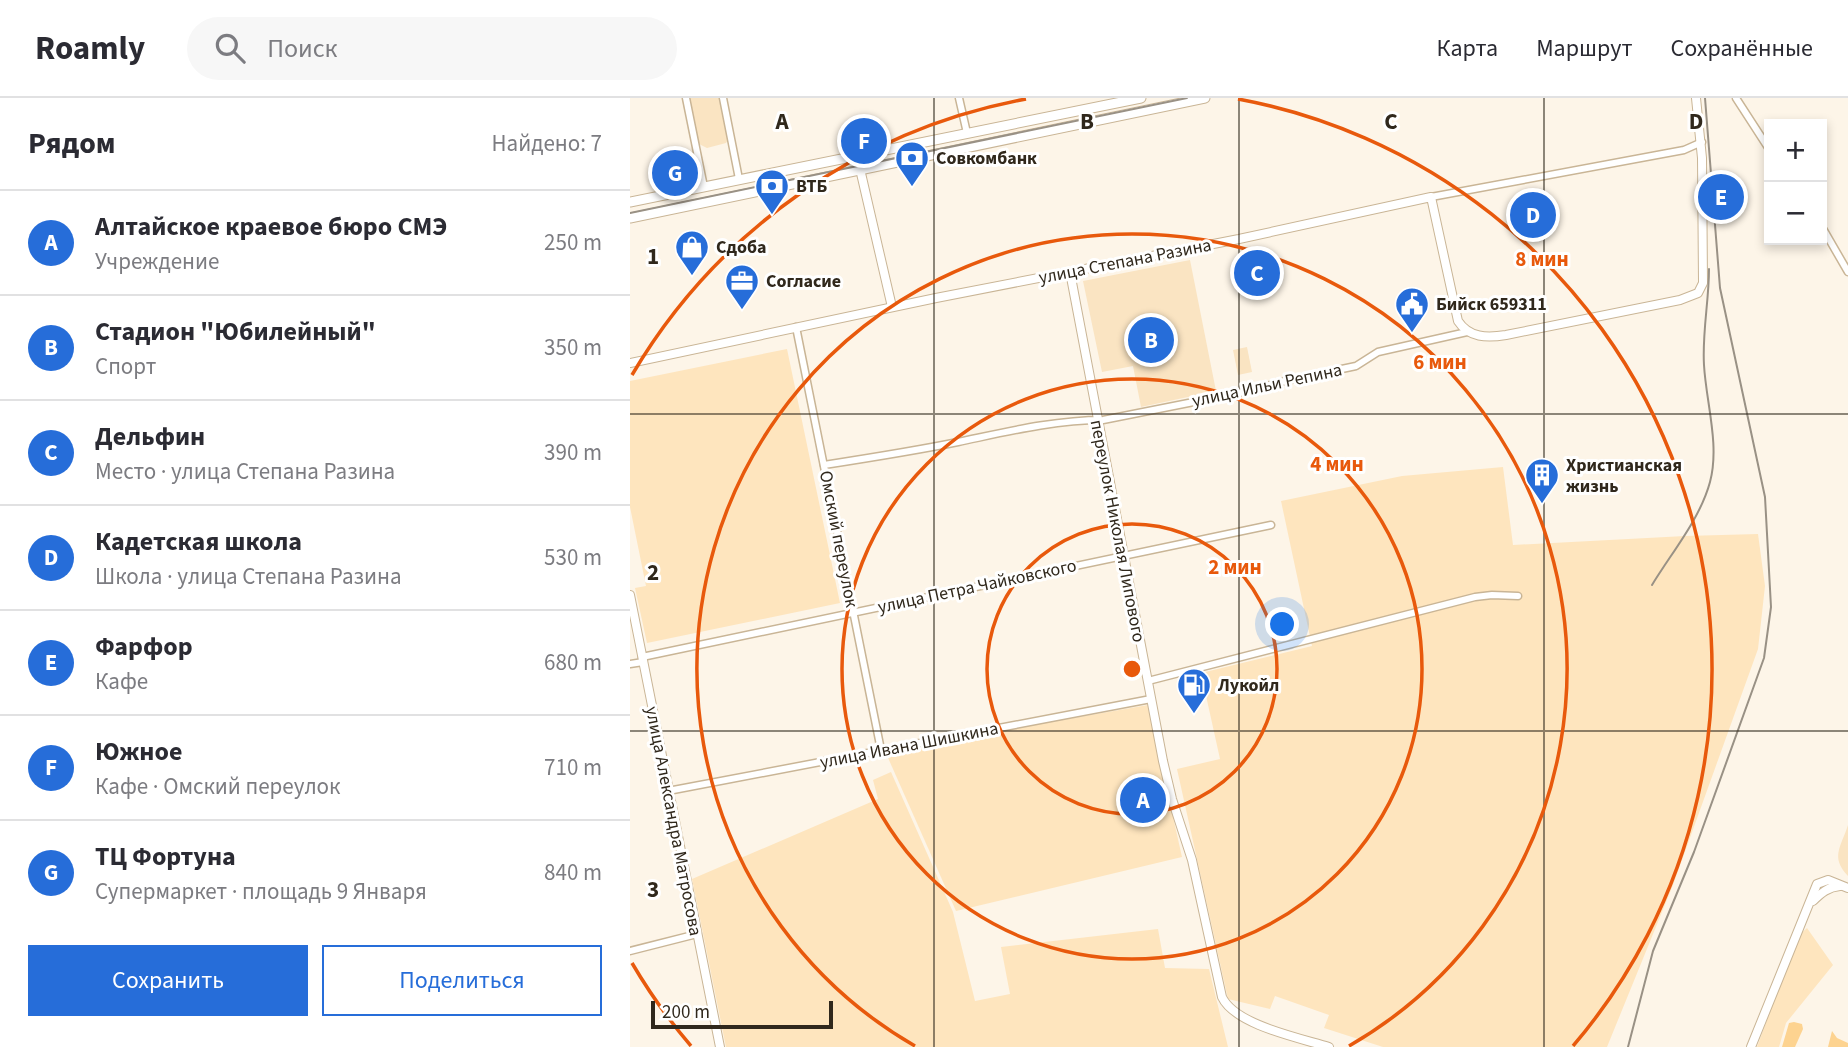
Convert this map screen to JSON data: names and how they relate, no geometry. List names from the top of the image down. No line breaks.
{"streets":{"street":["улица Степана Разина","улица Ильи Репина","переулок Николая Липового","Омский переулок","улица Петра Чайковского","улица Ивана Шишкина","улица Александра Матросова"]},"crossings":[["улица Степана Разина","улица Ильи Репина"],["улица Степана Разина","переулок Николая Липового"],["улица Степана Разина","Омский переулок"],["улица Ильи Репина","переулок Николая Липового"],["улица Ильи Репина","Омский переулок"],["переулок Николая Липового","улица Петра Чайковского"],["переулок Николая Липового","улица Ивана Шишкина"],["Омский переулок","улица Петра Чайковского"],["Омский переулок","улица Ивана Шишкина"],["улица Петра Чайковского","улица Александра Матросова"],["улица Ивана Шишкина","улица Александра Матросова"]],"places":{"bank":["Совкомбанк","ВТБ"],"shop":["Сдоба"],"office":["Согласие"],"public building":["Бийск 659311"],"building":["Христианская жизнь"],"fuel station":["Лукойл"]},"scale_bar":"200 m","page":{"header":"Roamly","search":"Поиск","nav":["Карта","Маршрут","Сохранённые"],"heading":["Рядом","Найдено: 7"],"pins":["F","G","E","D","C","B","A"],"map_buttons":["+","−"],"list":[{"mark":"A","name":"Алтайское краевое бюро СМЭ","note":"Учреждение","value":"250 m"},{"mark":"B","name":"Стадион \"Юбилейный\"","note":"Спорт","value":"350 m"},{"mark":"C","name":"Дельфин","note":"Место · улица Степана Разина","value":"390 m"},{"mark":"D","name":"Кадетская школа","note":"Школа · улица Степана Разина","value":"530 m"},{"mark":"E","name":"Фарфор","note":"Кафе","value":"680 m"},{"mark":"F","name":"Южное","note":"Кафе · Омский переулок","value":"710 m"},{"mark":"G","name":"ТЦ Фортуна","note":"Супермаркет · площадь 9 Января","value":"840 m"}],"buttons":["Сохранить","Поделиться"],"scale":"200 m"},"grid":{"columns":["A","B","C","D"],"rows":["1","2","3"]},"rings":["8 мин","6 мин","4 мин","2 мин"]}
